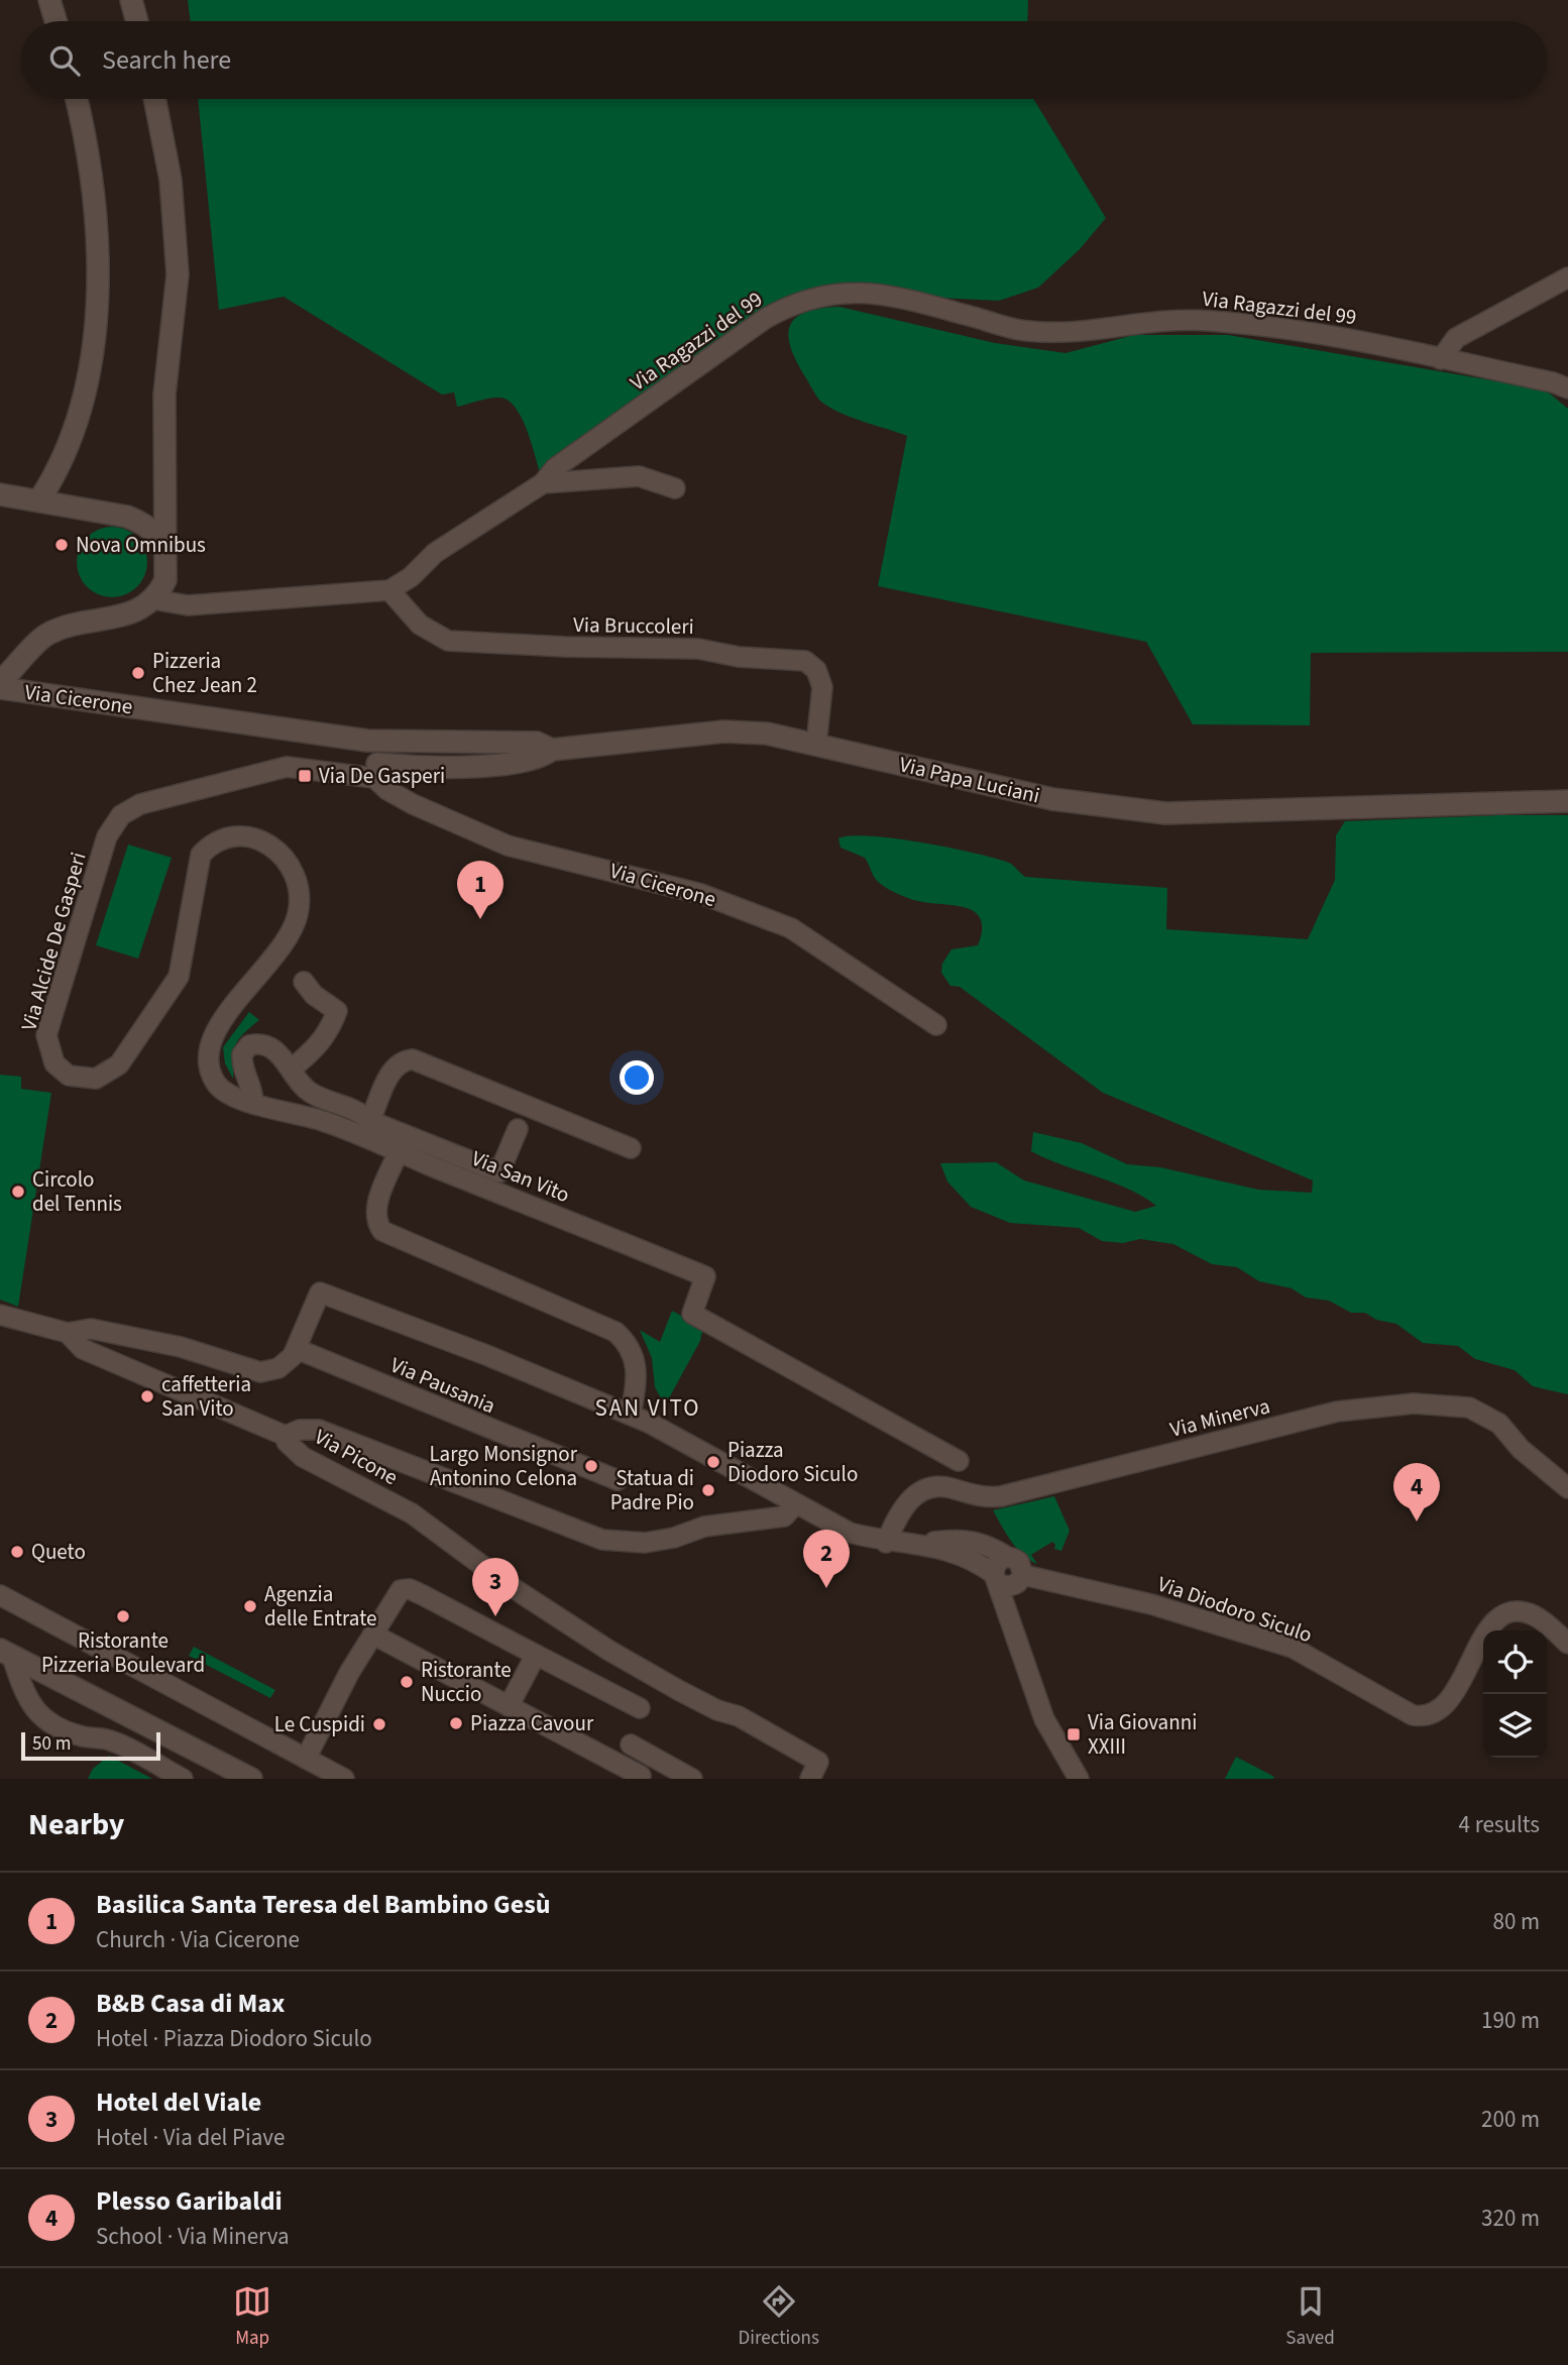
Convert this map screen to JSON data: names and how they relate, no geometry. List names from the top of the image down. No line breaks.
{"streets":{"street":["Via Ragazzi del 99","Via Bruccoleri","Via Cicerone","Via Papa Luciani","Via Alcide De Gasperi","Via San Vito","Via Pausania","Via Minerva","Via Picone","Via Diodoro Siculo"]},"crossings":[["Via Ragazzi del 99","Via Bruccoleri"],["Via Bruccoleri","Via Papa Luciani"],["Via Cicerone","Via Papa Luciani"],["Via Cicerone","Via Alcide De Gasperi"],["Via Papa Luciani","Via Alcide De Gasperi"],["Via Alcide De Gasperi","Via San Vito"]],"districts":["SAN VITO"],"places":{"other":["Nova Omnibus","Pizzeria Chez Jean 2","Circolo del Tennis","caffetteria San Vito","Piazza Diodoro Siculo","Largo Monsignor Antonino Celona","Statua di Padre Pio","Queto","Agenzia delle Entrate","Ristorante Pizzeria Boulevard","Ristorante Nuccio","Piazza Cavour","Le Cuspidi"],"transit":["Via De Gasperi","Via Giovanni XXIII"]},"scale_bar":"50 m","page":{"search":"Search here","pins":["1","4","2","3"],"scale":"50 m","heading":["Nearby","4 results"],"list":[{"mark":"1","name":"Basilica Santa Teresa del Bambino Gesù","note":"Church · Via Cicerone","value":"80 m"},{"mark":"2","name":"B&B Casa di Max","note":"Hotel · Piazza Diodoro Siculo","value":"190 m"},{"mark":"3","name":"Hotel del Viale","note":"Hotel · Via del Piave","value":"200 m"},{"mark":"4","name":"Plesso Garibaldi","note":"School · Via Minerva","value":"320 m"}],"nav":["Map","Directions","Saved"]}}
